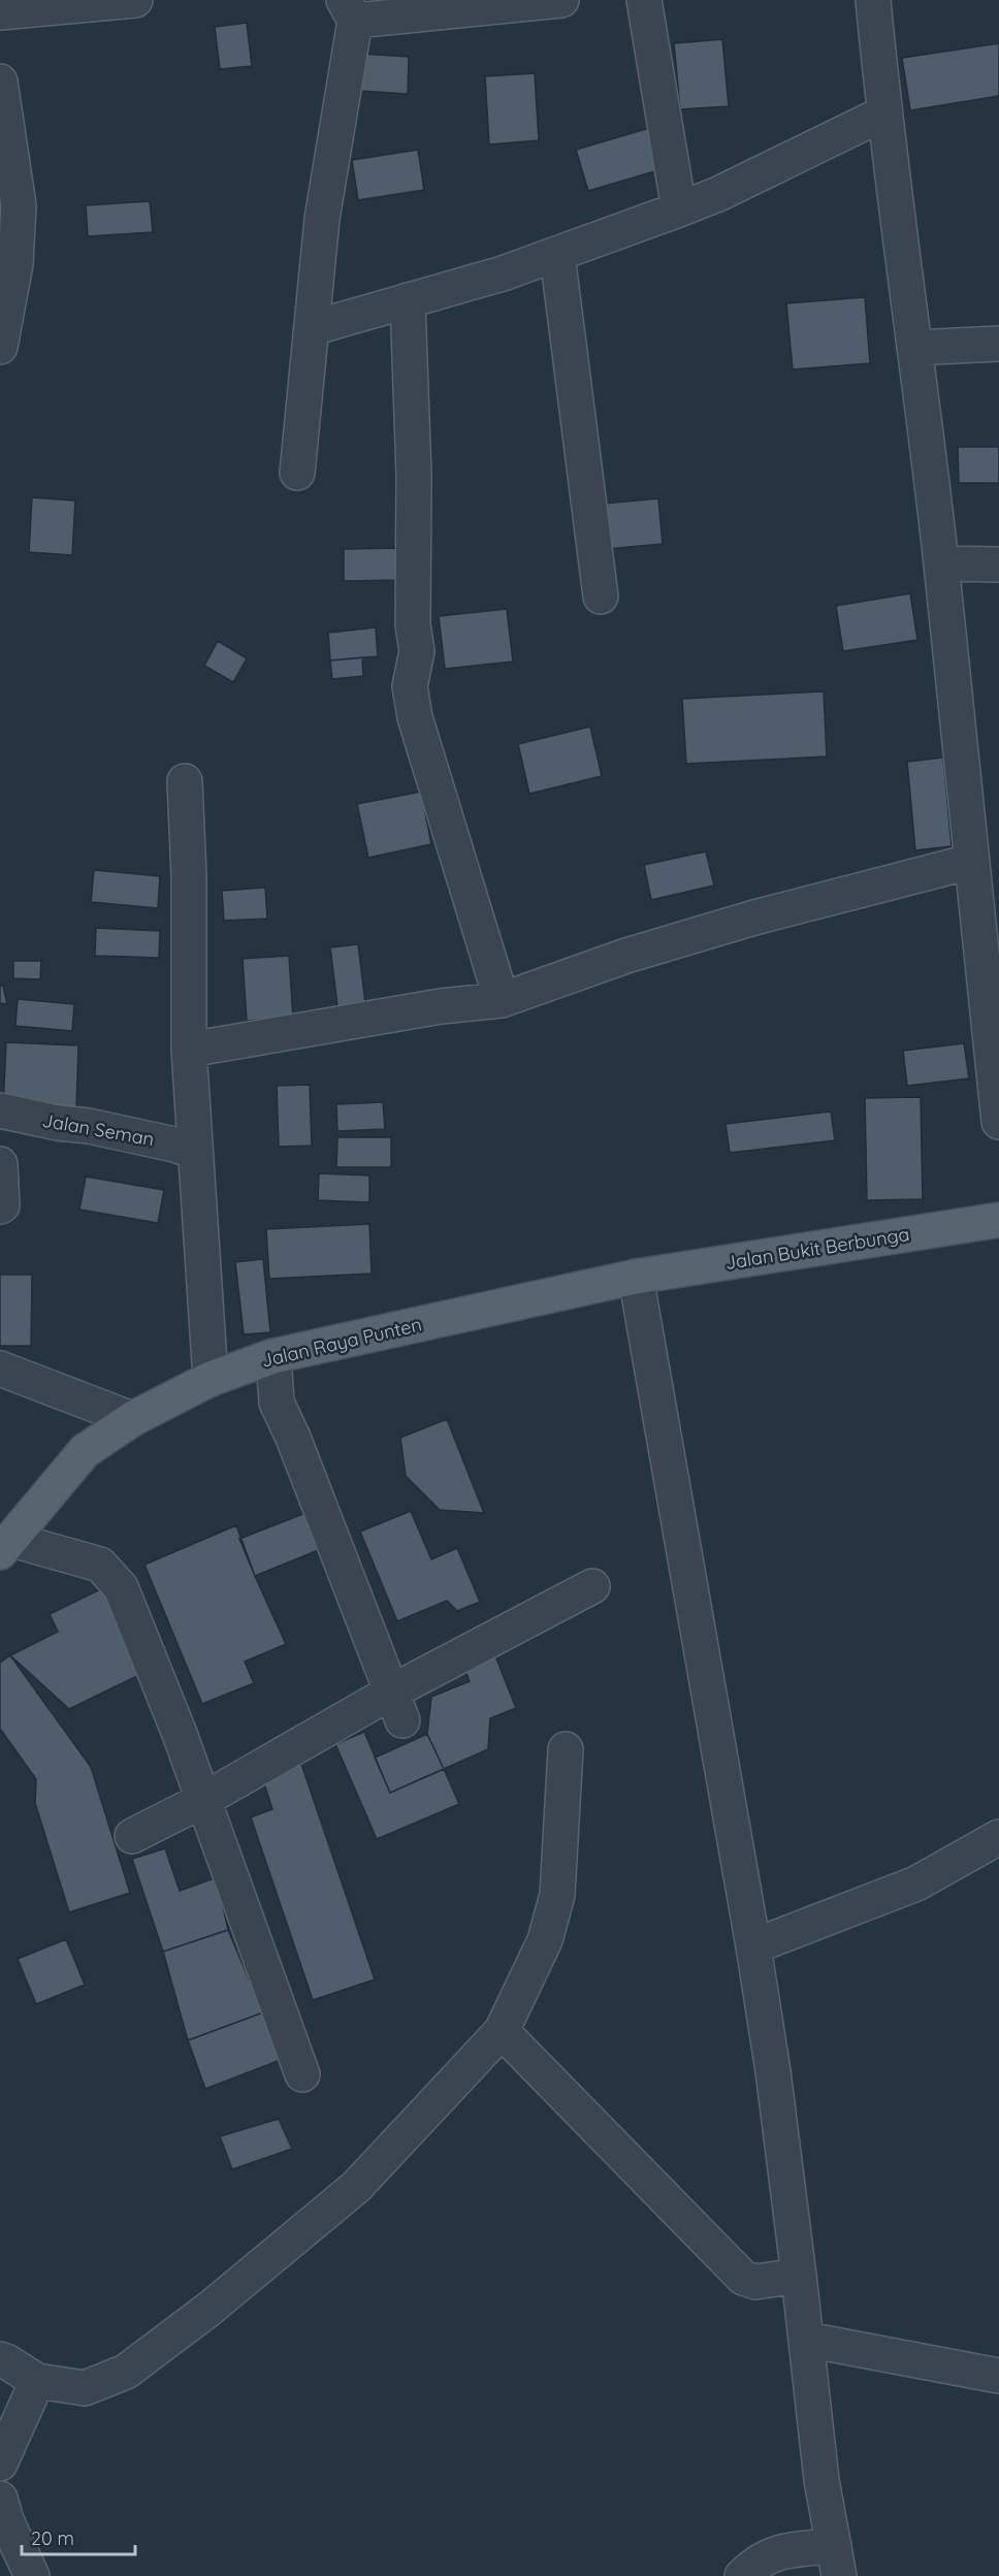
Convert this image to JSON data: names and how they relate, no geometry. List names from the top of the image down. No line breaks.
{"streets":{"main road":["Jalan Bukit Berbunga","Jalan Raya Punten"],"street":["Jalan Seman"]},"crossings":[["Jalan Bukit Berbunga","Jalan Raya Punten"]],"scale_bar":"20 m"}
